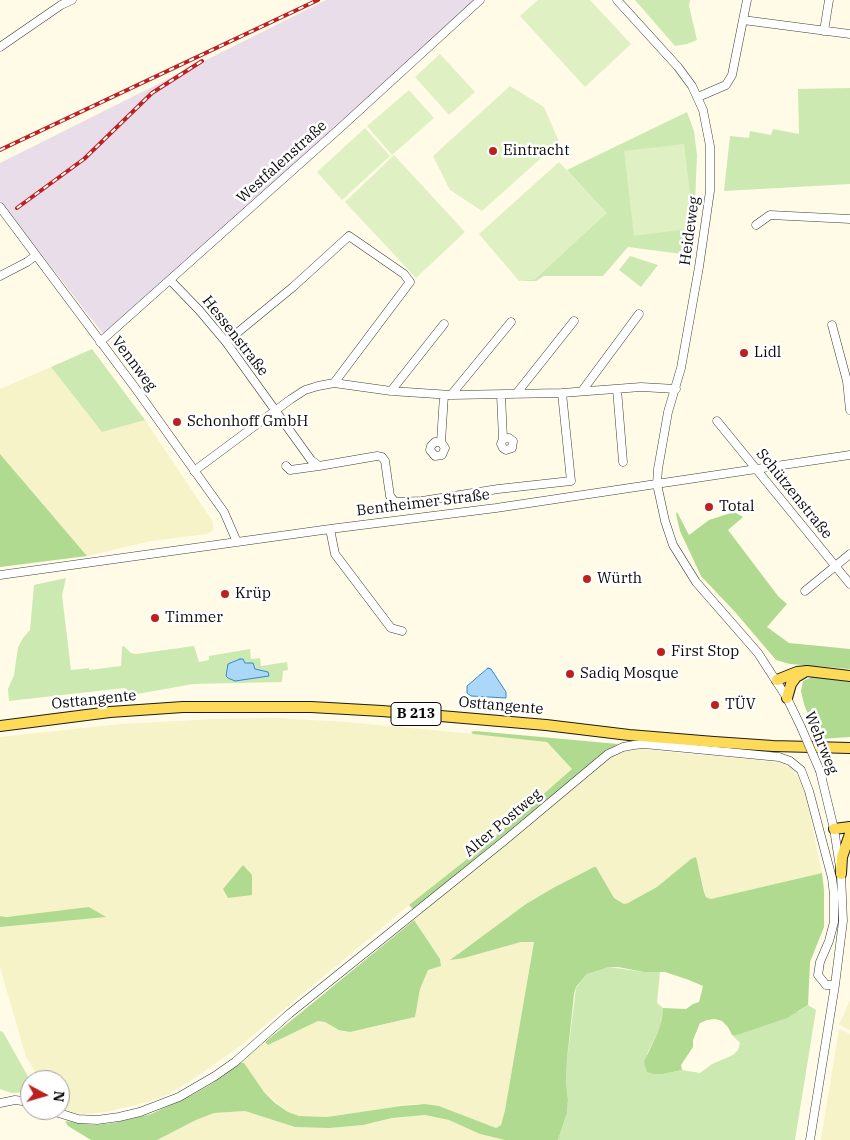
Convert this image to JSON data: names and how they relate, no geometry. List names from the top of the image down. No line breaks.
{"streets":{"main road":["Osttangente","B 213"],"street":["Westfalenstraße","Heideweg","Hessenstraße","Vennweg","Schützenstraße","Bentheimer Straße","Wehrweg","Alter Postweg"]},"crossings":[["Westfalenstraße","Hessenstraße"],["Westfalenstraße","Vennweg"],["Heideweg","Bentheimer Straße"],["Heideweg","Wehrweg"],["Vennweg","Bentheimer Straße"],["Schützenstraße","Bentheimer Straße"],["Bentheimer Straße","Wehrweg"],["Wehrweg","Alter Postweg"]],"places":["Eintracht","Lidl","Schonhoff GmbH","Total","Würth","Krüp","Timmer","First Stop","Sadiq Mosque","TÜV"],"north":"right"}
